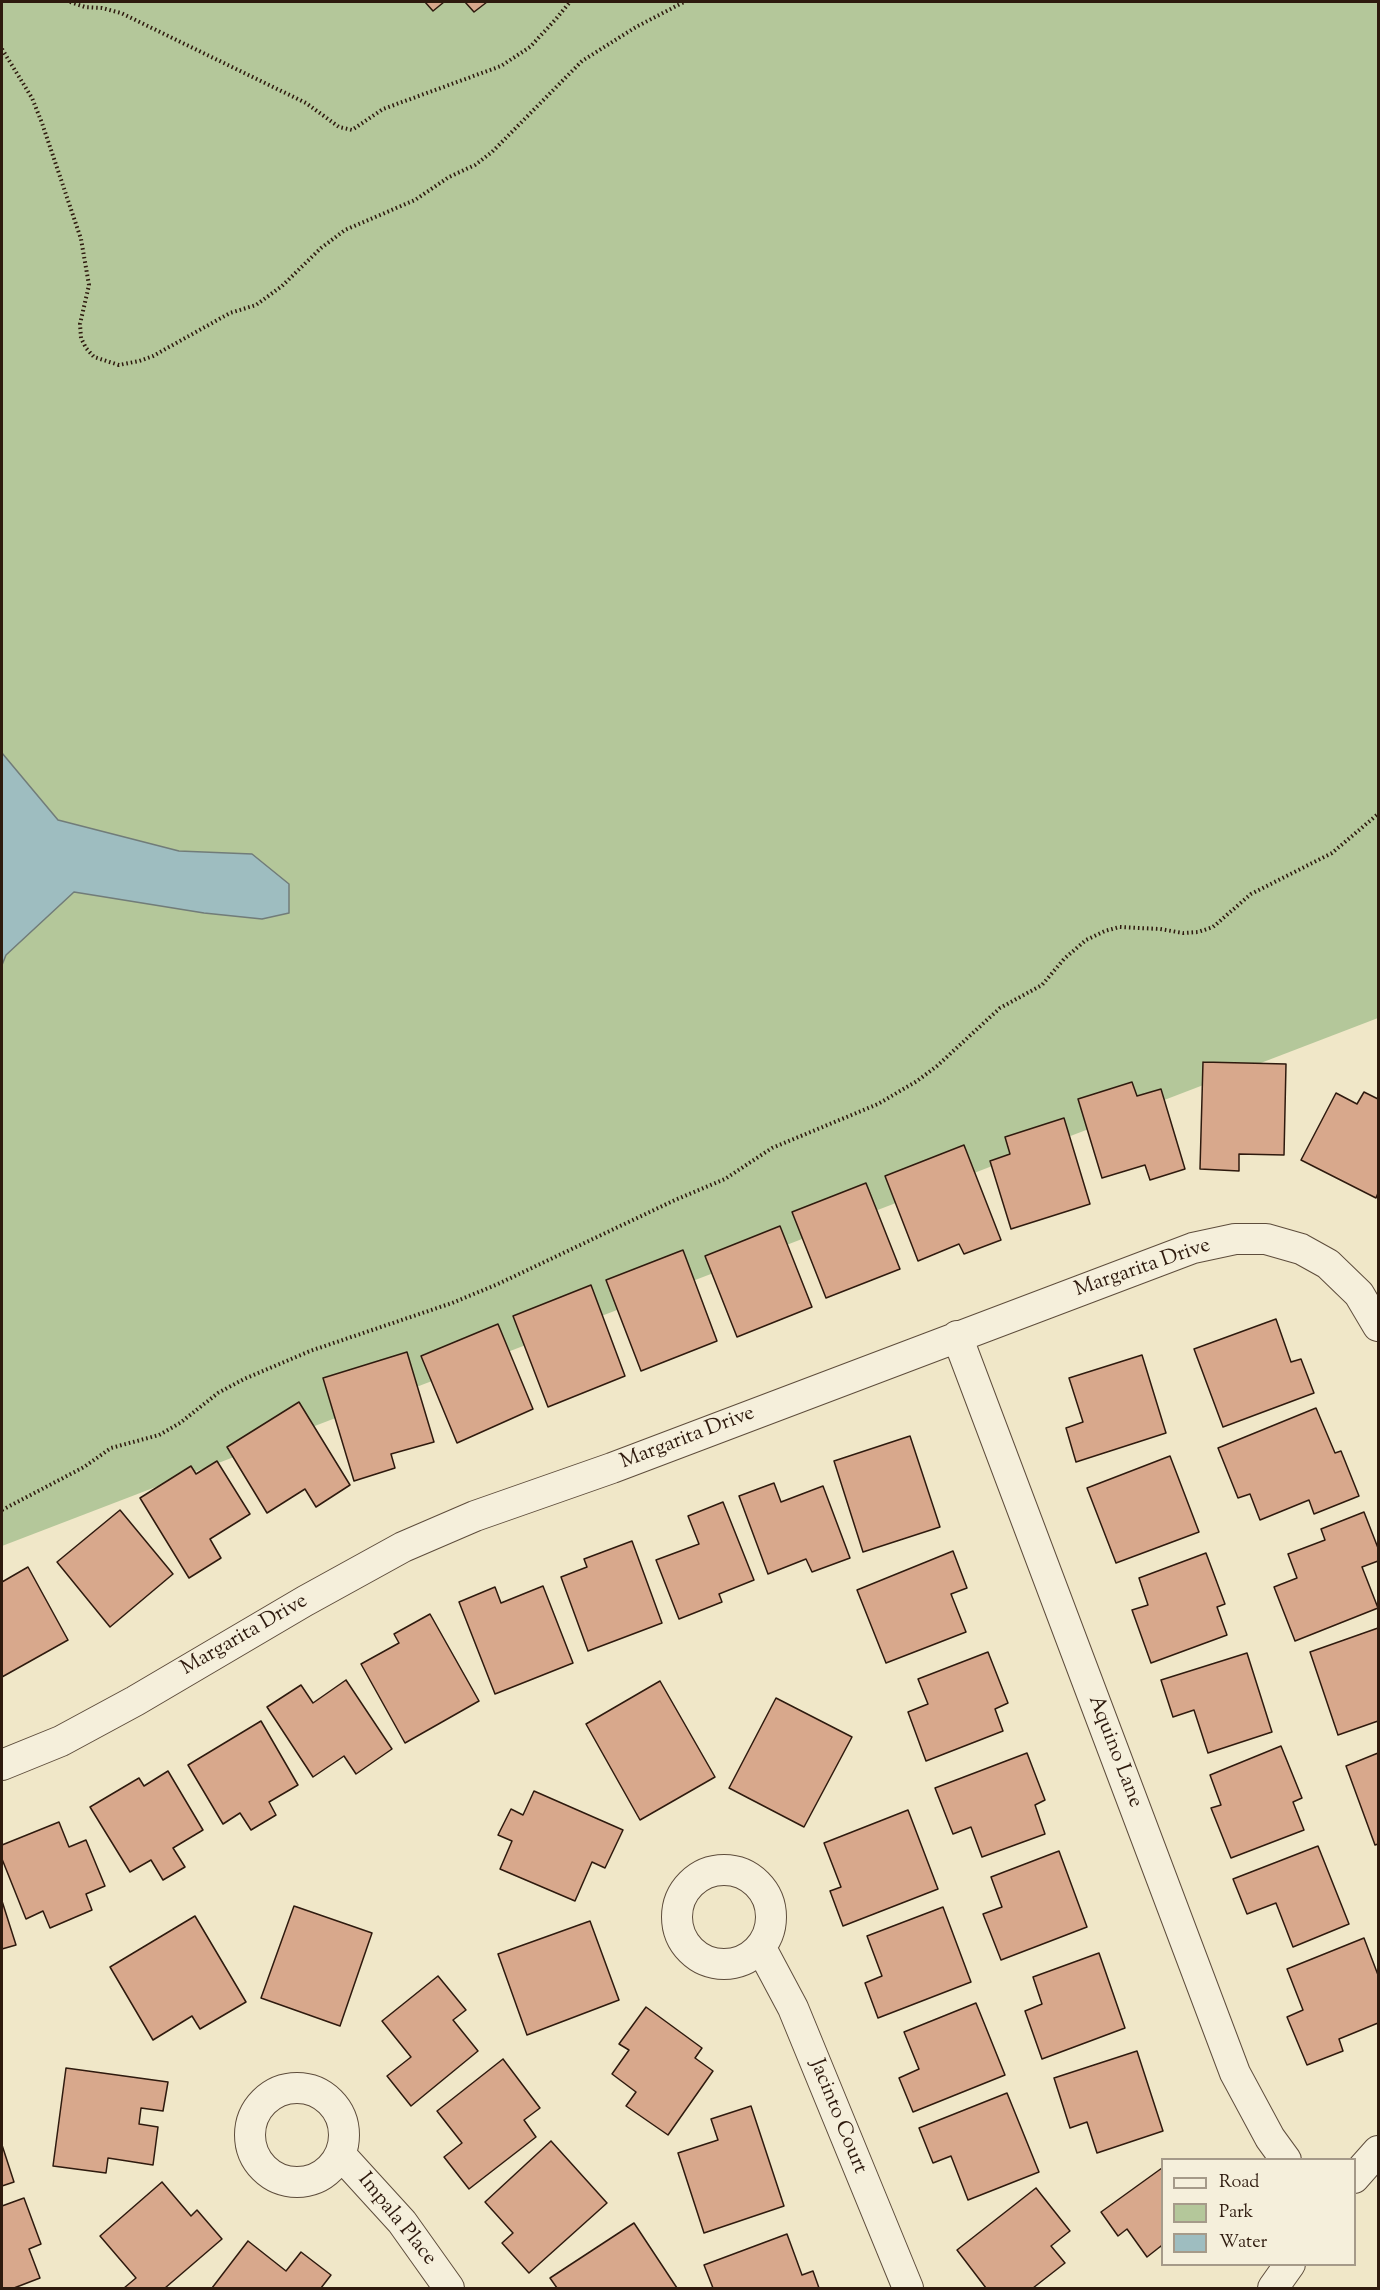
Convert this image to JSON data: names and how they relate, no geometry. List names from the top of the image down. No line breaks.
{"streets":{"street":["Margarita Drive","Aquino Lane","Jacinto Court","Impala Place"]},"crossings":[["Margarita Drive","Aquino Lane"]],"legend":["Road","Park","Water"]}
